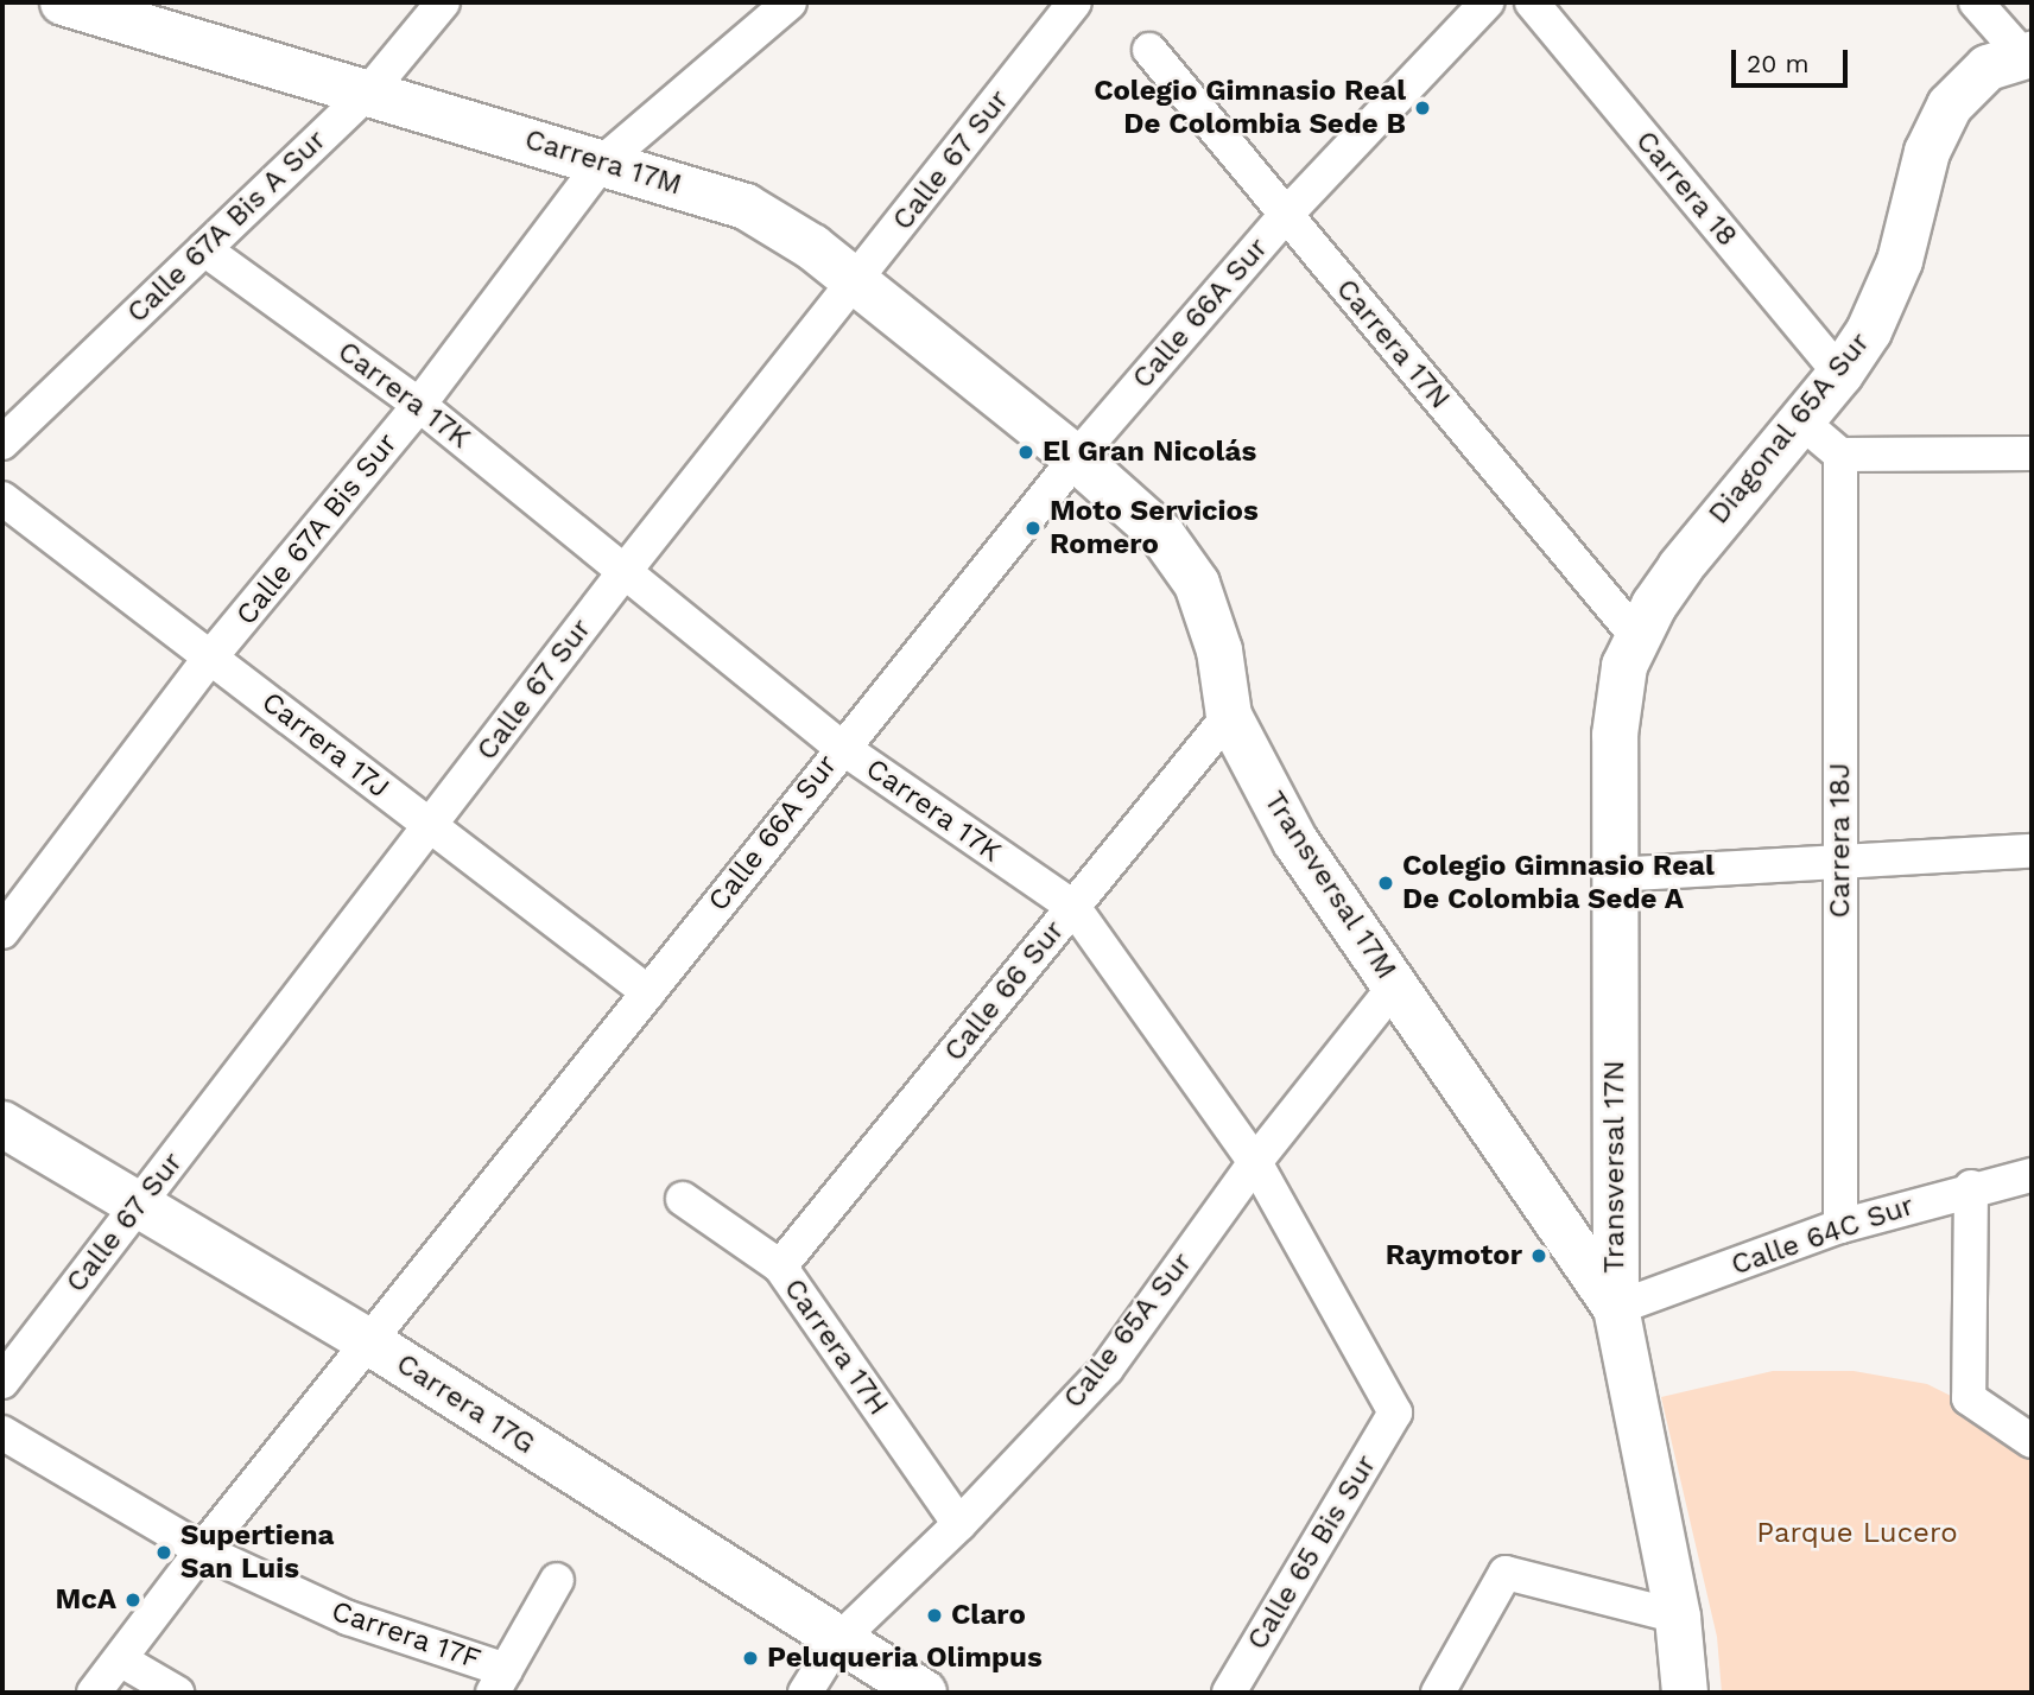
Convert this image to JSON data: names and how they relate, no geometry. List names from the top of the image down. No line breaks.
{"streets":{"street":["Calle 67 Sur","Carrera 17M","Carrera 18","Calle 67A Bis A Sur","Calle 66A Sur","Carrera 17N","Carrera 17K","Diagonal 65A Sur","Calle 67A Bis Sur","Carrera 17J","Carrera 18J","Transversal 17M","Calle 66 Sur","Transversal 17N","Calle 64C Sur","Calle 65A Sur","Carrera 17H","Carrera 17G","Calle 65 Bis Sur","Carrera 17F"]},"crossings":[["Calle 67 Sur","Carrera 17M"],["Calle 67 Sur","Carrera 17K"],["Calle 67 Sur","Carrera 17J"],["Calle 67 Sur","Carrera 17G"],["Carrera 17M","Calle 67A Bis A Sur"],["Carrera 17M","Calle 66A Sur"],["Carrera 17M","Calle 67A Bis Sur"],["Carrera 17M","Transversal 17M"],["Carrera 18","Diagonal 65A Sur"],["Calle 67A Bis A Sur","Carrera 17K"],["Calle 66A Sur","Carrera 17N"],["Calle 66A Sur","Carrera 17K"],["Calle 66A Sur","Carrera 17J"],["Calle 66A Sur","Transversal 17M"],["Calle 66A Sur","Carrera 17G"],["Calle 66A Sur","Carrera 17F"],["Carrera 17N","Diagonal 65A Sur"],["Carrera 17N","Transversal 17N"],["Carrera 17K","Calle 67A Bis Sur"],["Carrera 17K","Calle 66 Sur"],["Carrera 17K","Calle 65A Sur"],["Carrera 17K","Calle 65 Bis Sur"],["Diagonal 65A Sur","Transversal 17N"],["Calle 67A Bis Sur","Carrera 17J"],["Carrera 18J","Calle 64C Sur"],["Transversal 17M","Calle 66 Sur"],["Transversal 17M","Transversal 17N"],["Transversal 17M","Calle 64C Sur"],["Transversal 17M","Calle 65A Sur"],["Calle 66 Sur","Carrera 17H"],["Transversal 17N","Calle 64C Sur"],["Calle 65A Sur","Carrera 17H"],["Calle 65A Sur","Carrera 17G"]],"parks":["Parque Lucero"],"places":["Colegio Gimnasio Real De Colombia Sede B","El Gran Nicolás","Moto Servicios Romero","Colegio Gimnasio Real De Colombia Sede A","Raymotor","Supertiena San Luis","McA","Claro","Peluqueria Olimpus"],"scale_bar":"20 m"}
